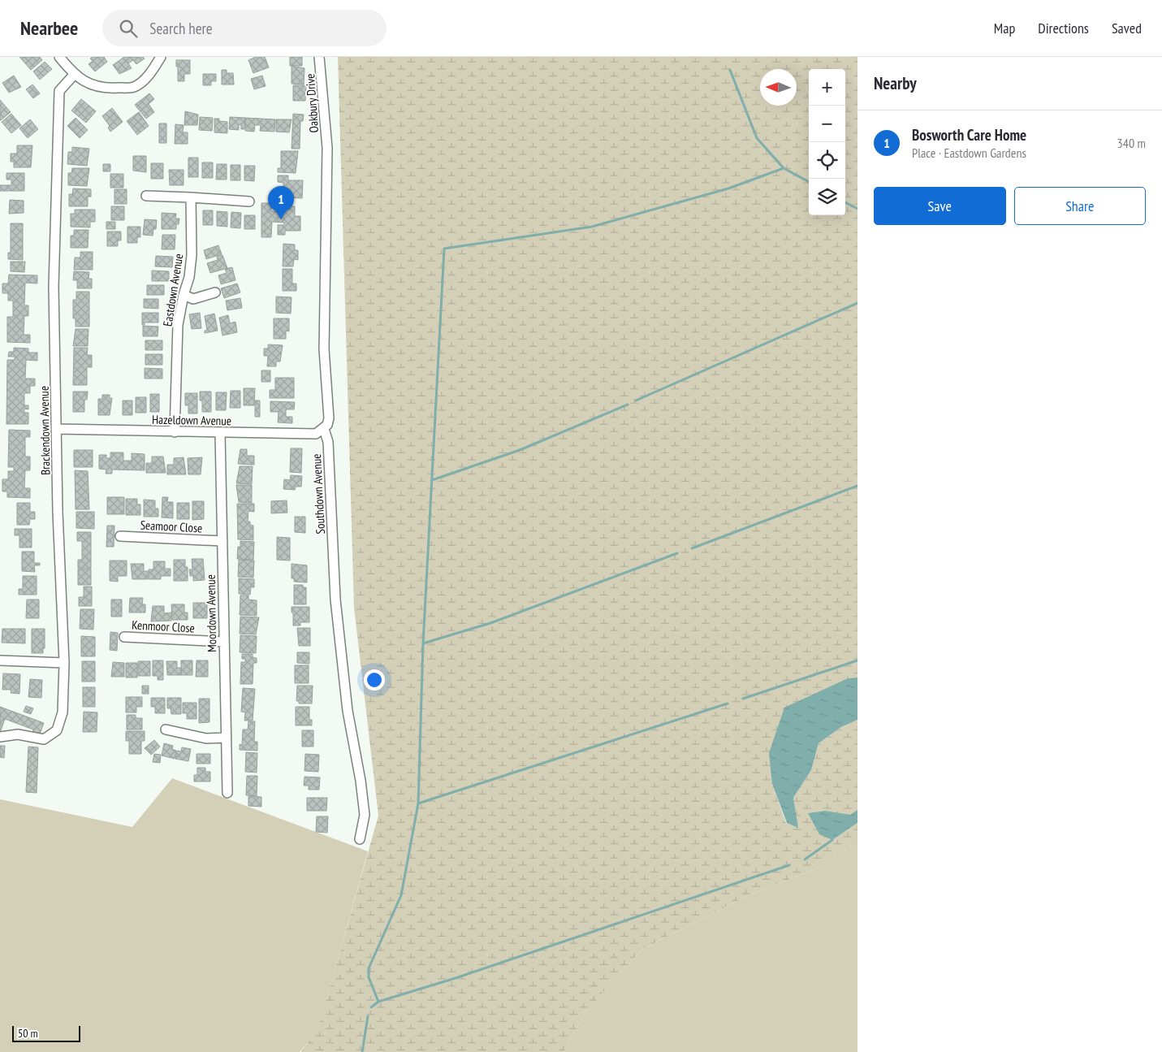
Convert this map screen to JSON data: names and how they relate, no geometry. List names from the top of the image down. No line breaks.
{"streets":{"street":["Oakbury Drive","Eastdown Avenue","Hazeldown Avenue","Brackendown Avenue","Southdown Avenue","Seamoor Close","Moordown Avenue","Kenmoor Close"]},"crossings":[["Oakbury Drive","Southdown Avenue"],["Eastdown Avenue","Hazeldown Avenue"],["Hazeldown Avenue","Brackendown Avenue"],["Hazeldown Avenue","Southdown Avenue"],["Hazeldown Avenue","Moordown Avenue"],["Seamoor Close","Moordown Avenue"],["Moordown Avenue","Kenmoor Close"]],"scale_bar":"50 m","north":"left","page":{"header":"Nearbee","search":"Search here","nav":["Map","Directions","Saved"],"heading":"Nearby","map_buttons":["+","−"],"list":[{"mark":"1","name":"Bosworth Care Home","note":"Place · Eastdown Gardens","value":"340 m"}],"buttons":["Save","Share"],"pins":"1","scale":"50 m"}}
